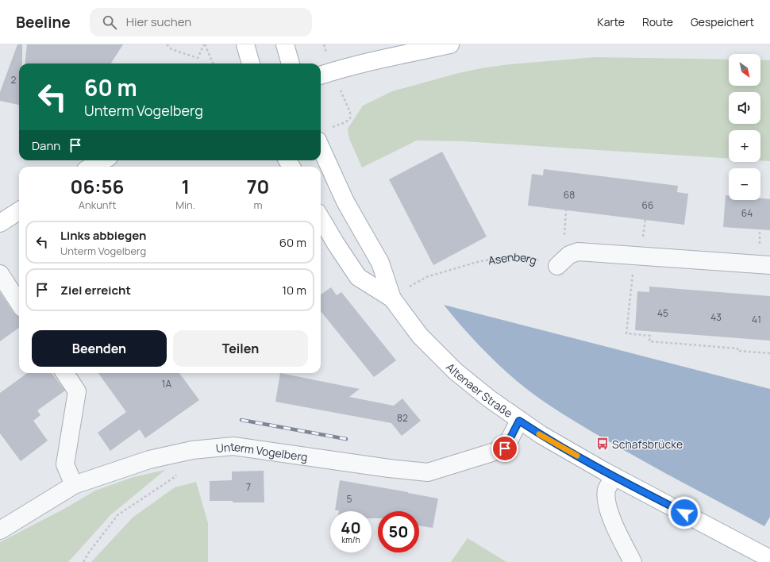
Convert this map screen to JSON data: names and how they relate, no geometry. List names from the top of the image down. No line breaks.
{"streets":{"main road":["Altenaer Straße"],"street":["Unterm Vogelberg"],"path":["Asenberg"]},"crossings":[["Asenberg","Altenaer Straße"],["Altenaer Straße","Unterm Vogelberg"]],"places":{"bus stop":["Schafsbrücke"]},"house_numbers":["2","68","66","64","45","43","41","1A","82","7","5"],"north":"bottom right","page":{"header":"Beeline","search":"Hier suchen","nav":["Karte","Route","Gespeichert"],"map_buttons":["+","−"],"turn":["60 m","Unterm Vogelberg"],"then":"Dann","eta":["06:56","Ankunft","1","Min.","70","m"],"list":[{"name":"Links abbiegen","note":"Unterm Vogelberg","value":"60 m"},{"name":"Ziel erreicht","value":"10 m"}],"buttons":["Beenden","Teilen"],"speed":"40 km/h","limit":"50"}}
